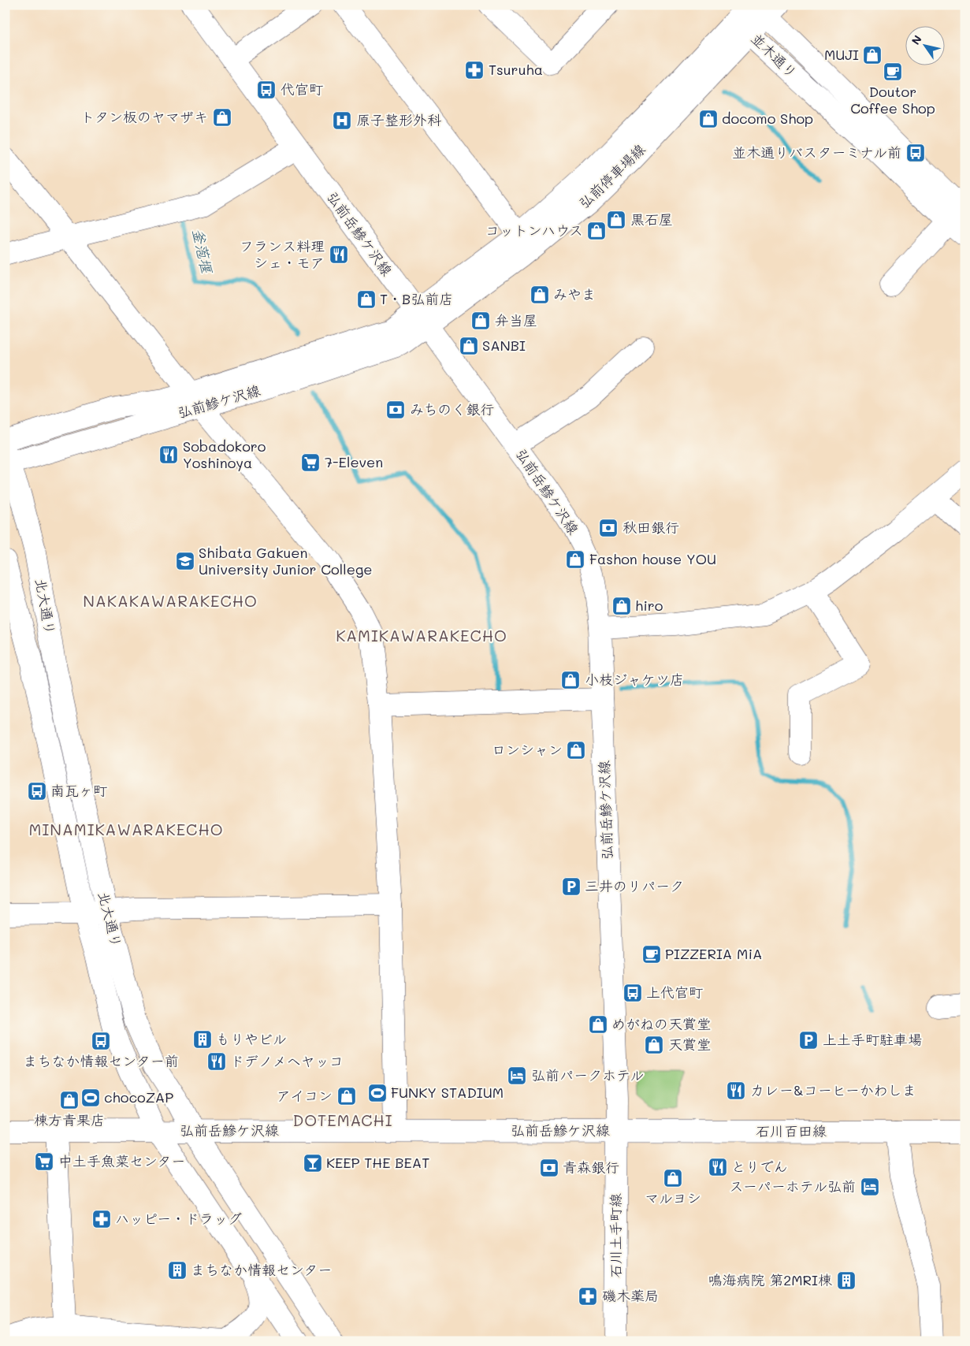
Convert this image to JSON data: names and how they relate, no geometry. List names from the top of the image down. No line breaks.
{"streets":{"street":["並木通り","弘前停車場線","弘前岳鰺ケ沢線","弘前鰺ケ沢線","北大通り","石川百田線","石川土手町線"]},"crossings":[["並木通り","弘前停車場線"],["弘前停車場線","弘前岳鰺ケ沢線"],["弘前停車場線","弘前鰺ケ沢線"],["弘前岳鰺ケ沢線","弘前鰺ケ沢線"],["弘前岳鰺ケ沢線","北大通り"],["弘前岳鰺ケ沢線","石川百田線"],["弘前岳鰺ケ沢線","石川土手町線"],["弘前鰺ケ沢線","北大通り"],["石川百田線","石川土手町線"]],"districts":["NAKAKAWARAKECHO","KAMIKAWARAKECHO","MINAMIKAWARAKECHO","DOTEMACHI"],"water":["釜萢堰"],"places":{"shop":["MUJI","トタン板のヤマザキ","docomo Shop","黒石屋","コットンハウス","みやま","T・B弘前店","弁当屋","SANBI","Fashon house YOU","hiro","小枝ジャケツ店","ロンシャン","めがねの天賞堂","天賞堂","アイコン","棟方青果店","マルヨシ"],"pharmacy":["Tsuruha","ハッピー・ドラッグ","磯木薬局"],"cafe":["Doutor Coffee Shop","PIZZERIA MiA"],"bus stop":["代官町","並木通りバスターミナル前","南瓦ヶ町","上代官町","まちなか情報センター前"],"hospital":["原子整形外科"],"restaurant":["フランス料理 シェ・モア","Sobadokoro Yoshinoya","ドデノメヘヤッコ","カレー&コーヒーかわしま","とりでん"],"bank":["みちのく銀行","秋田銀行","青森銀行"],"supermarket":["7-Eleven","中土手魚菜センター"],"school or university":["Shibata Gakuen University Junior College"],"parking":["三井のリパーク","上土手町駐車場"],"building":["もりやビル","まちなか情報センター","鳴海病院 第2MRI棟"],"hotel":["弘前パークホテル","スーパーホテル弘前"],"sports":["FUNKY STADIUM","chocoZAP"],"bar":["KEEP THE BEAT"]},"north":"top left"}
